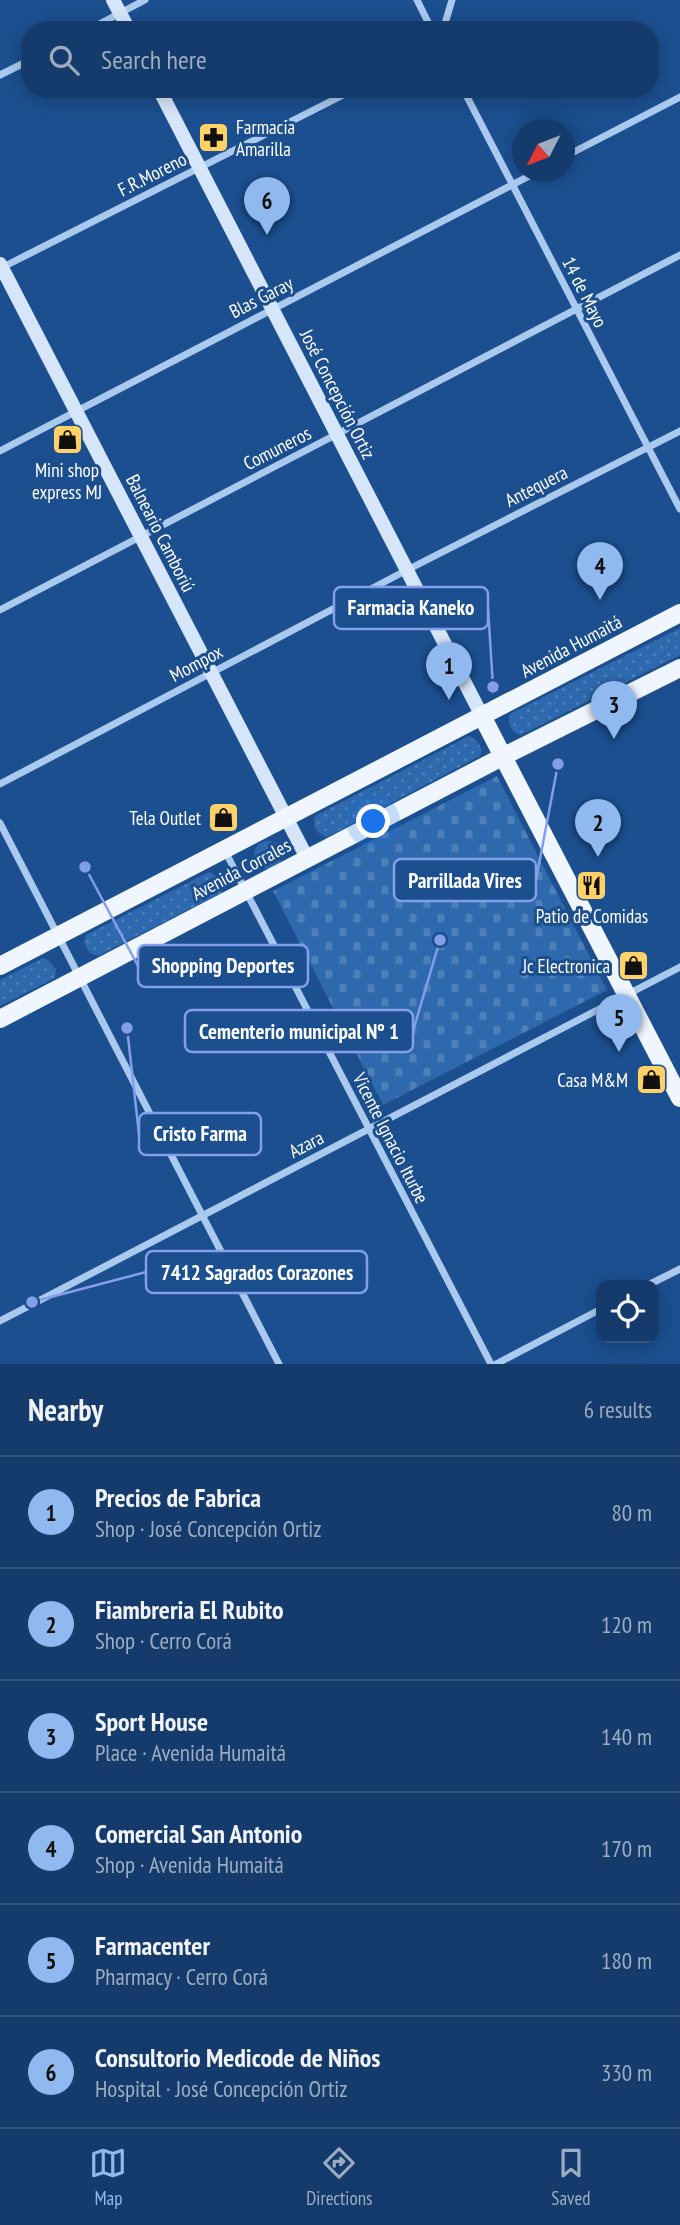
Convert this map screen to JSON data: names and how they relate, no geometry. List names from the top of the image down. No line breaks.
{"streets":{"main road":["Avenida Humaitá","Avenida Corrales"],"street":["F.R.Moreno","14 de Mayo","Blas Garay","José Concepción Ortiz","Comuneros","Antequera","Balneario Camboriú","Mompox","Vicente Ignacio Iturbe","Azara"]},"crossings":[["F.R.Moreno","José Concepción Ortiz"],["F.R.Moreno","Balneario Camboriú"],["14 de Mayo","Blas Garay"],["14 de Mayo","Comuneros"],["14 de Mayo","Antequera"],["Blas Garay","José Concepción Ortiz"],["Blas Garay","Balneario Camboriú"],["José Concepción Ortiz","Comuneros"],["José Concepción Ortiz","Antequera"],["José Concepción Ortiz","Avenida Humaitá"],["José Concepción Ortiz","Mompox"],["José Concepción Ortiz","Avenida Corrales"],["Comuneros","Balneario Camboriú"],["Antequera","Mompox"],["Balneario Camboriú","Mompox"],["Balneario Camboriú","Avenida Corrales"],["Avenida Humaitá","Avenida Corrales"],["Avenida Corrales","Vicente Ignacio Iturbe"],["Vicente Ignacio Iturbe","Azara"]],"places":{"pharmacy":["Farmacia Amarilla"],"shop":["Mini shop express MJ","Tela Outlet","Jc Electronica","Casa M&M"],"other":["Farmacia Kaneko","Parrillada Vires","Shopping Deportes","Cementerio municipal Nº 1","Cristo Farma","7412 Sagrados Corazones"],"restaurant":["Patio de Comidas"]},"north":"bottom left","page":{"search":"Search here","pins":["6","4","1","3","2","5"],"heading":["Nearby","6 results"],"list":[{"mark":"1","name":"Precios de Fabrica","note":"Shop · José Concepción Ortiz","value":"80 m"},{"mark":"2","name":"Fiambreria El Rubito","note":"Shop · Cerro Corá","value":"120 m"},{"mark":"3","name":"Sport House","note":"Place · Avenida Humaitá","value":"140 m"},{"mark":"4","name":"Comercial San Antonio","note":"Shop · Avenida Humaitá","value":"170 m"},{"mark":"5","name":"Farmacenter","note":"Pharmacy · Cerro Corá","value":"180 m"},{"mark":"6","name":"Consultorio Medicode de Niños","note":"Hospital · José Concepción Ortiz","value":"330 m"}],"nav":["Map","Directions","Saved"]}}
